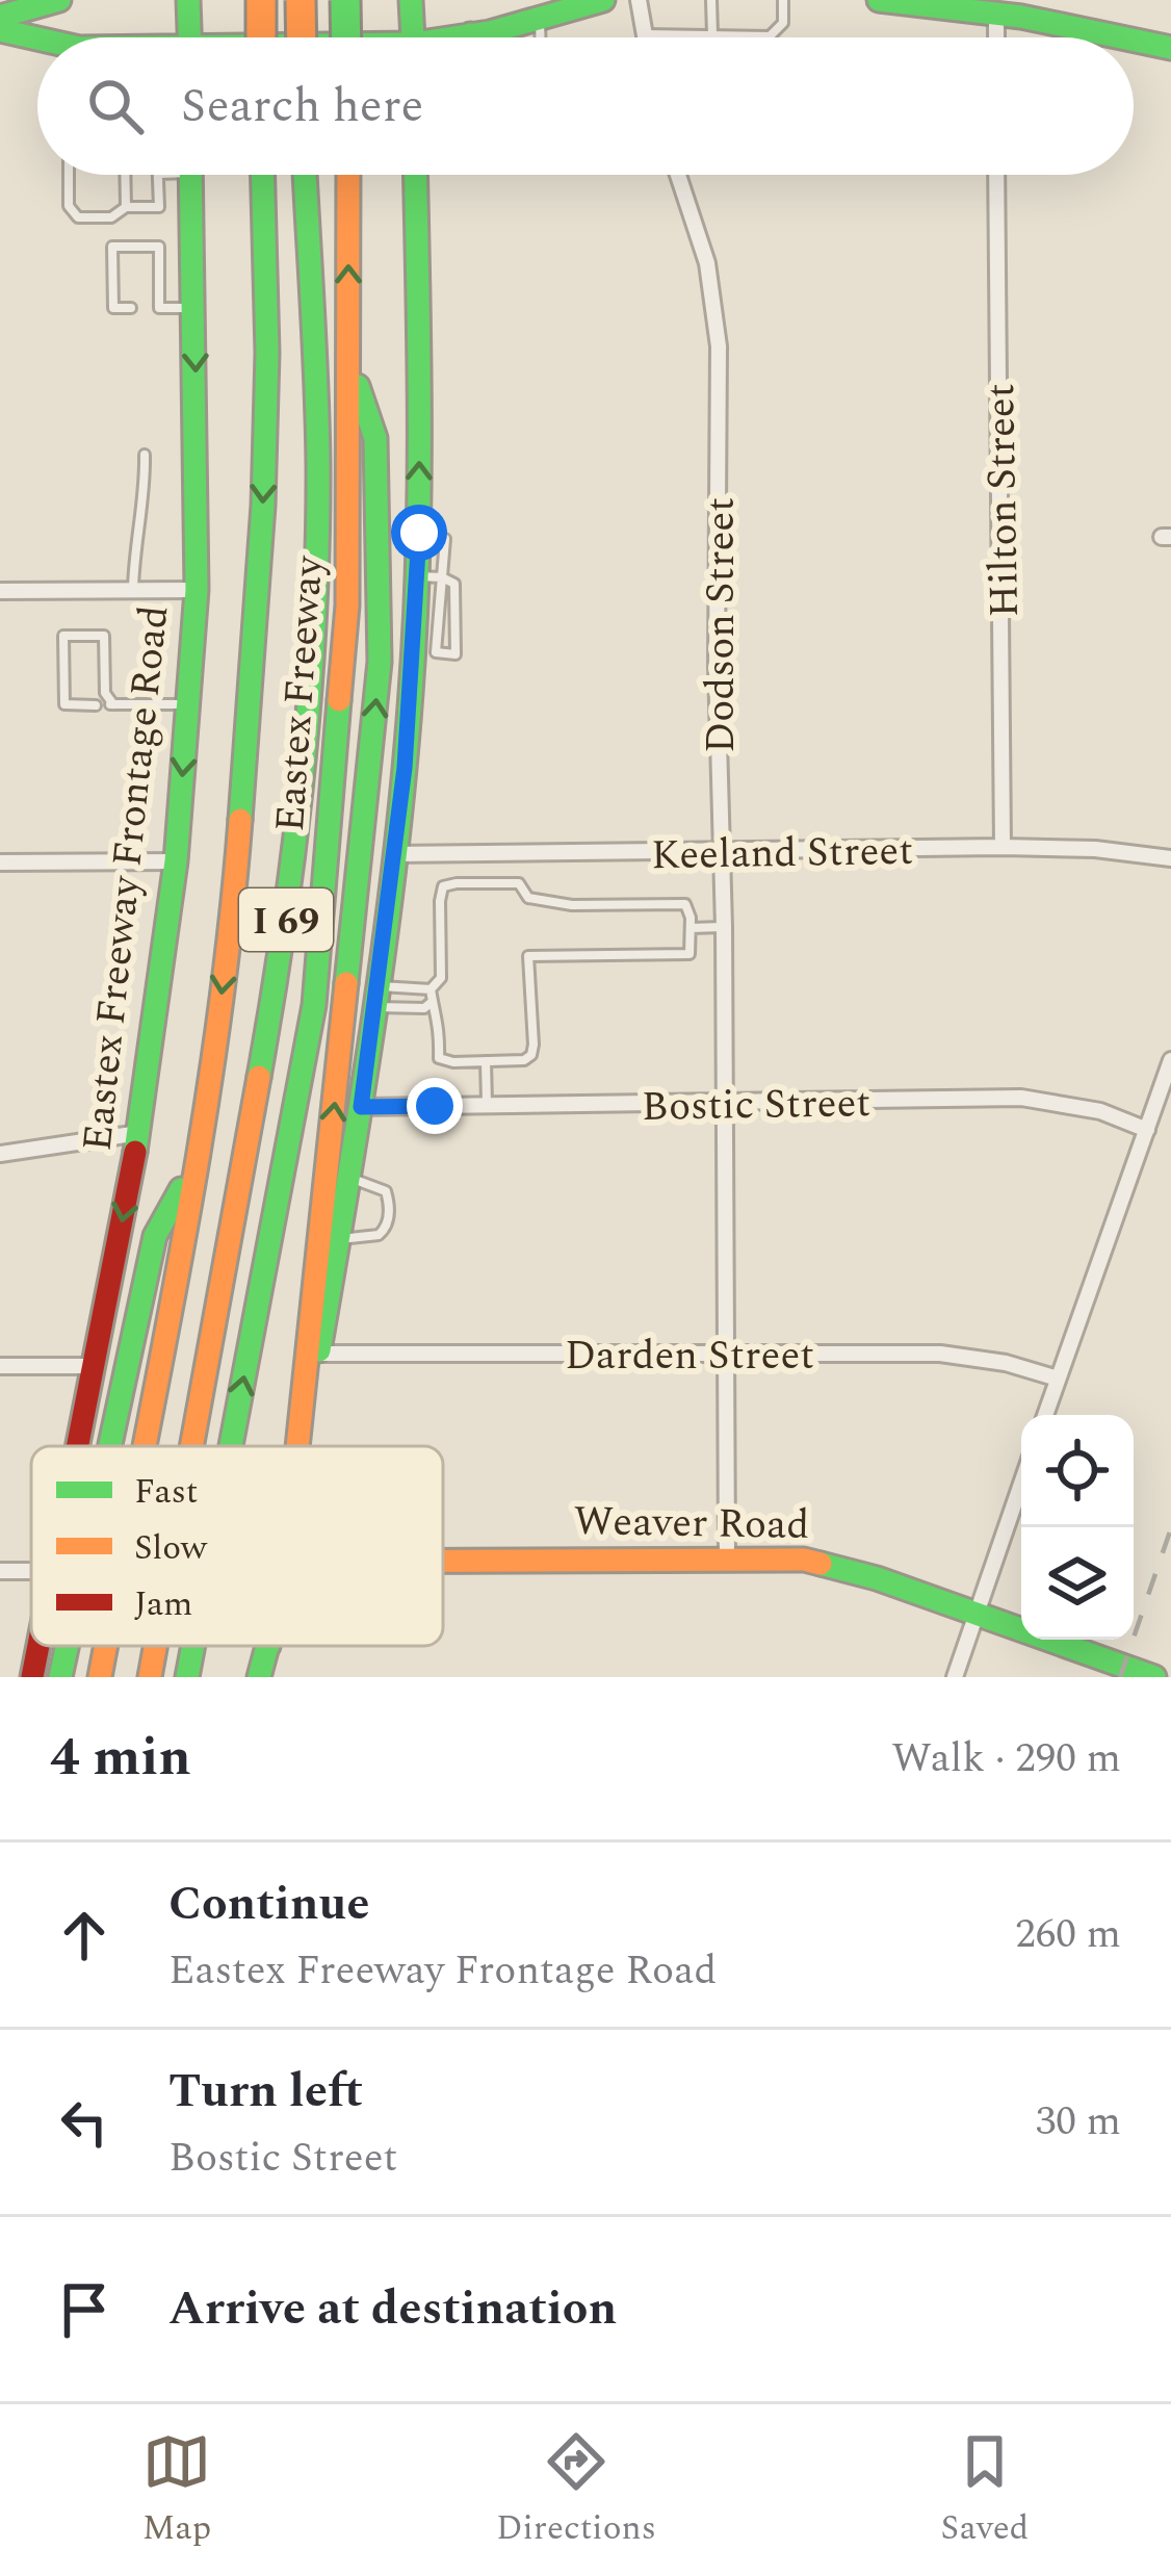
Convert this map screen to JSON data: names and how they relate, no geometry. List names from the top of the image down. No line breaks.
{"streets":{"main road":["Eastex Freeway","Eastex Freeway Frontage Road","I 69","Weaver Road"],"street":["Hilton Street","Dodson Street","Keeland Street","Bostic Street","Darden Street"]},"crossings":[["Hilton Street","Keeland Street"],["Dodson Street","Keeland Street"],["Dodson Street","Bostic Street"],["Dodson Street","Darden Street"],["Dodson Street","Weaver Road"]],"legend":["Fast","Slow","Jam"],"page":{"search":"Search here","heading":["4 min","Walk · 290 m"],"list":[["Continue","Eastex Freeway Frontage Road","260 m"],["Turn left","Bostic Street","30 m"],"Arrive at destination"],"nav":["Map","Directions","Saved"]}}
